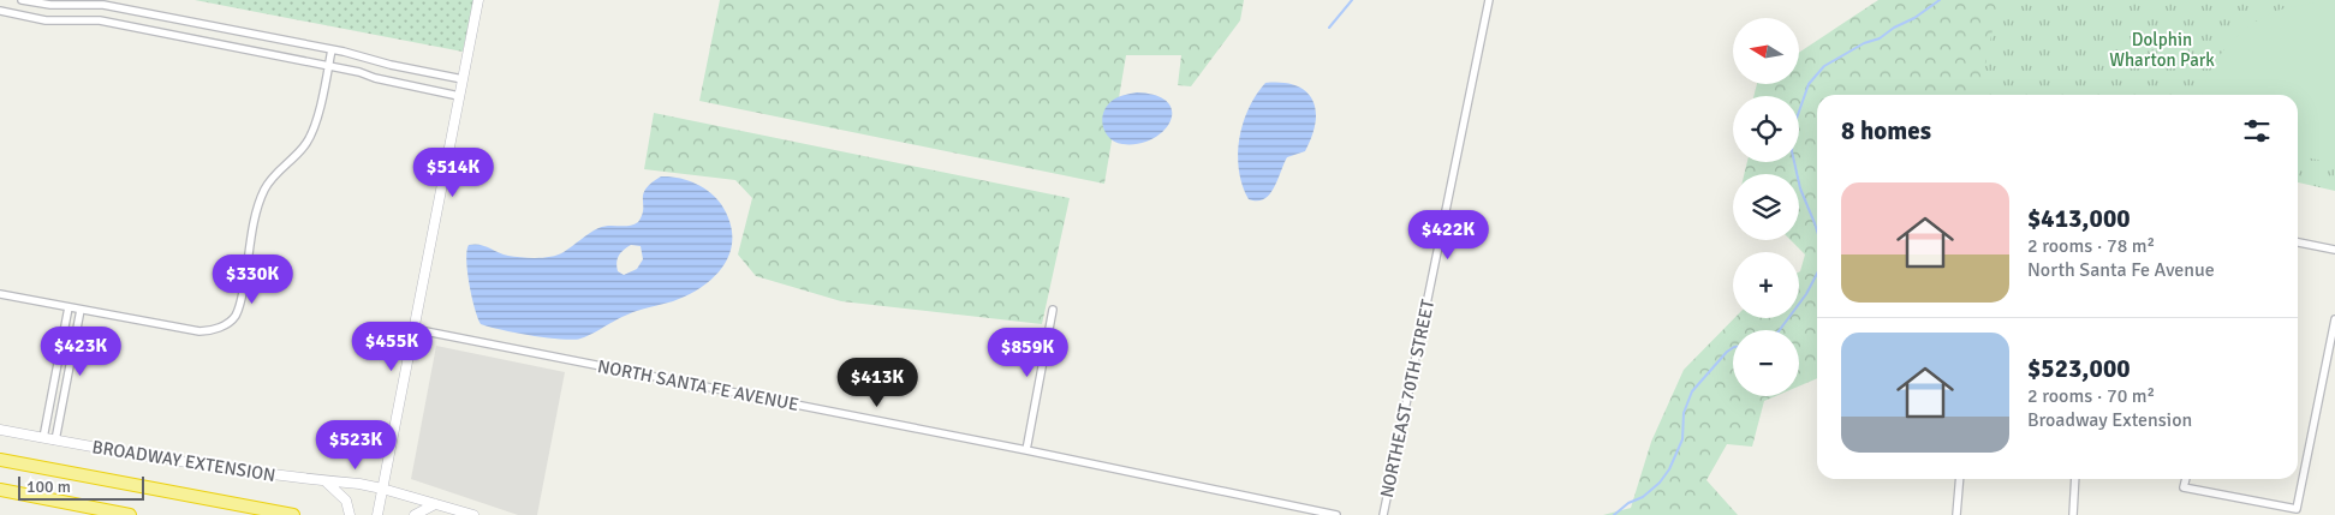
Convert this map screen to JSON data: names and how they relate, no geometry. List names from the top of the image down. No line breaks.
{"streets":{"highway":["BROADWAY EXTENSION"],"street":["NORTH SANTA FE AVENUE","NORTHEAST 70TH STREET"]},"parks":["Dolphin Wharton Park"],"scale_bar":"100 m","north":"left","page":{"map_buttons":["+","−"],"heading":"8 homes","price":["$514K","$422K","$330K","$455K","$423K","$859K","$413K","$523K"],"list":[{"name":"$413,000","note":"2 rooms · 78 m² · North Santa Fe Avenue"},{"name":"$523,000","note":"2 rooms · 70 m² · Broadway Extension"}],"scale":"100 m"}}
